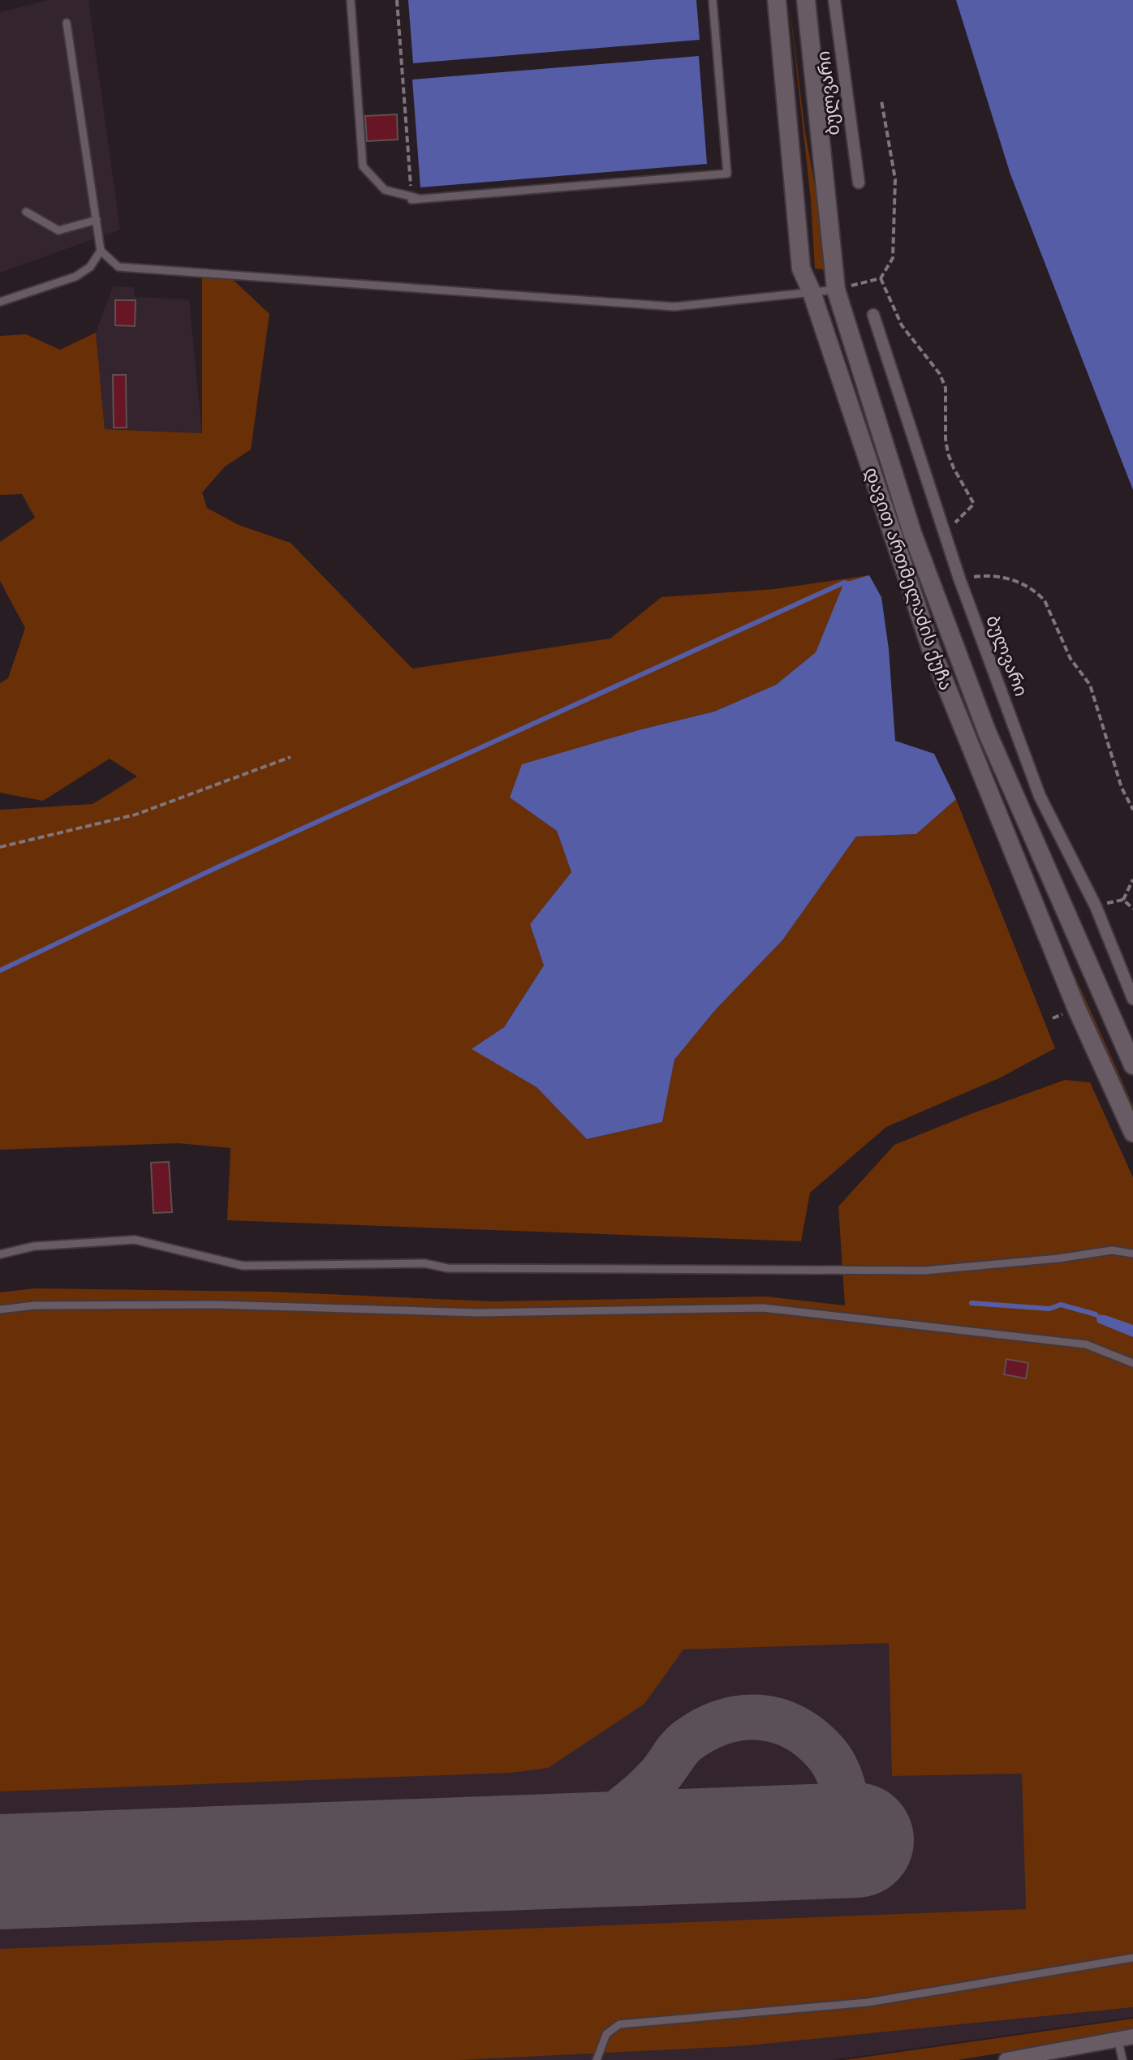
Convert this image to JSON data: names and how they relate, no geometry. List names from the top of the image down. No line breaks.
{"streets":{"street":["ბულვარი","დავით ართმელაძის ქუჩა"]}}
